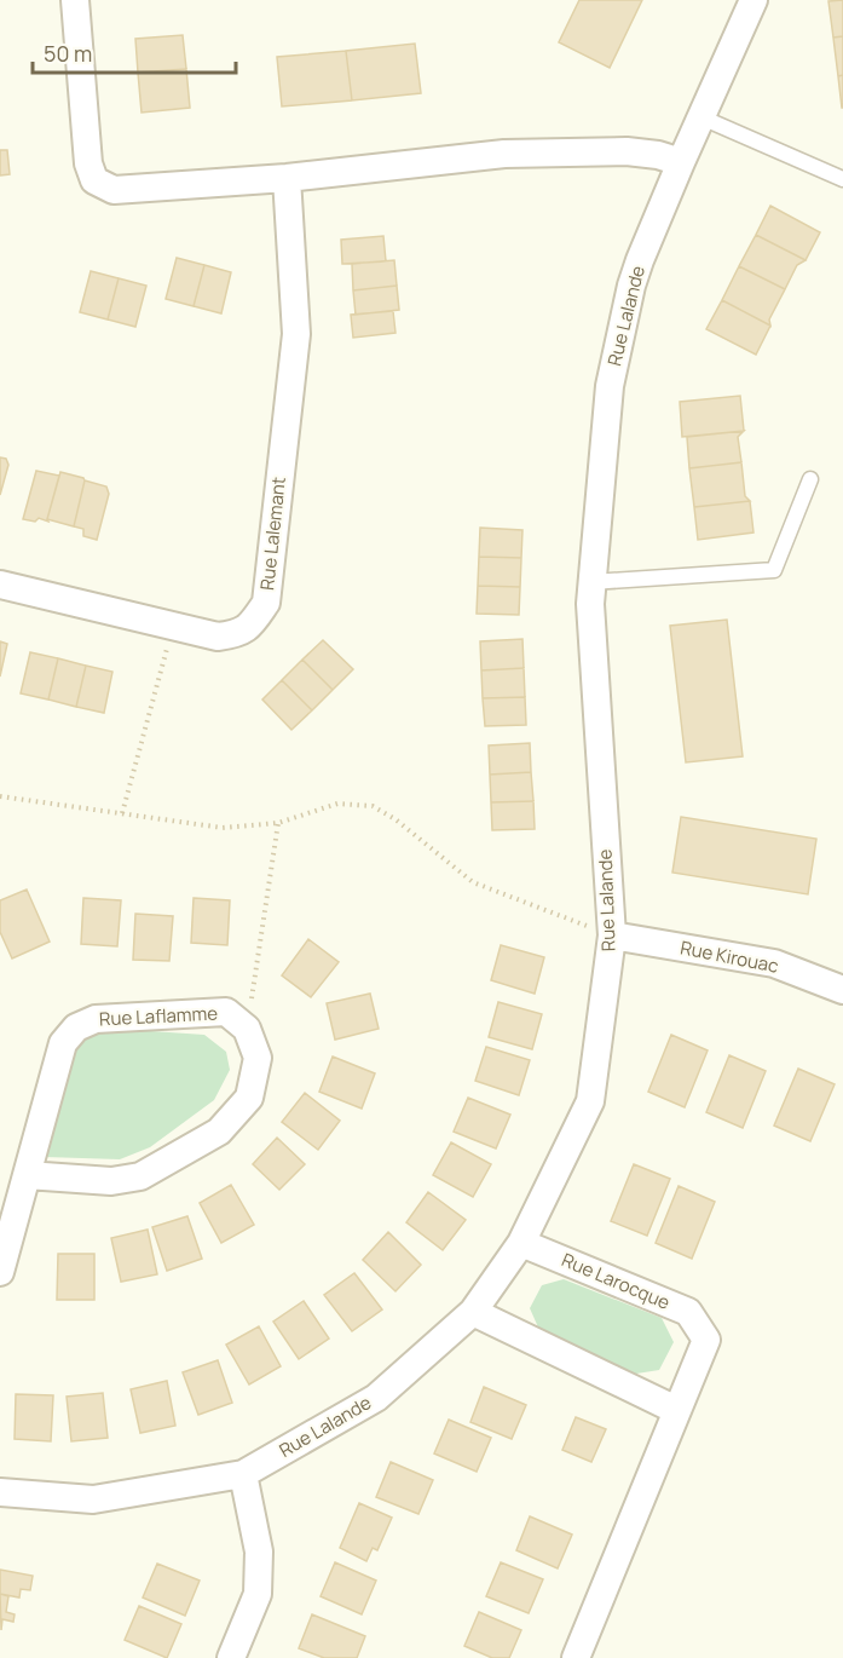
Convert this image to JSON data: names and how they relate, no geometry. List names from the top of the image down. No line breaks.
{"streets":{"street":["Rue Lalande","Rue Lalemant","Rue Kirouac","Rue Laflamme","Rue Larocque"]},"crossings":[["Rue Lalande","Rue Kirouac"],["Rue Lalande","Rue Larocque"]],"scale_bar":"50 m"}
